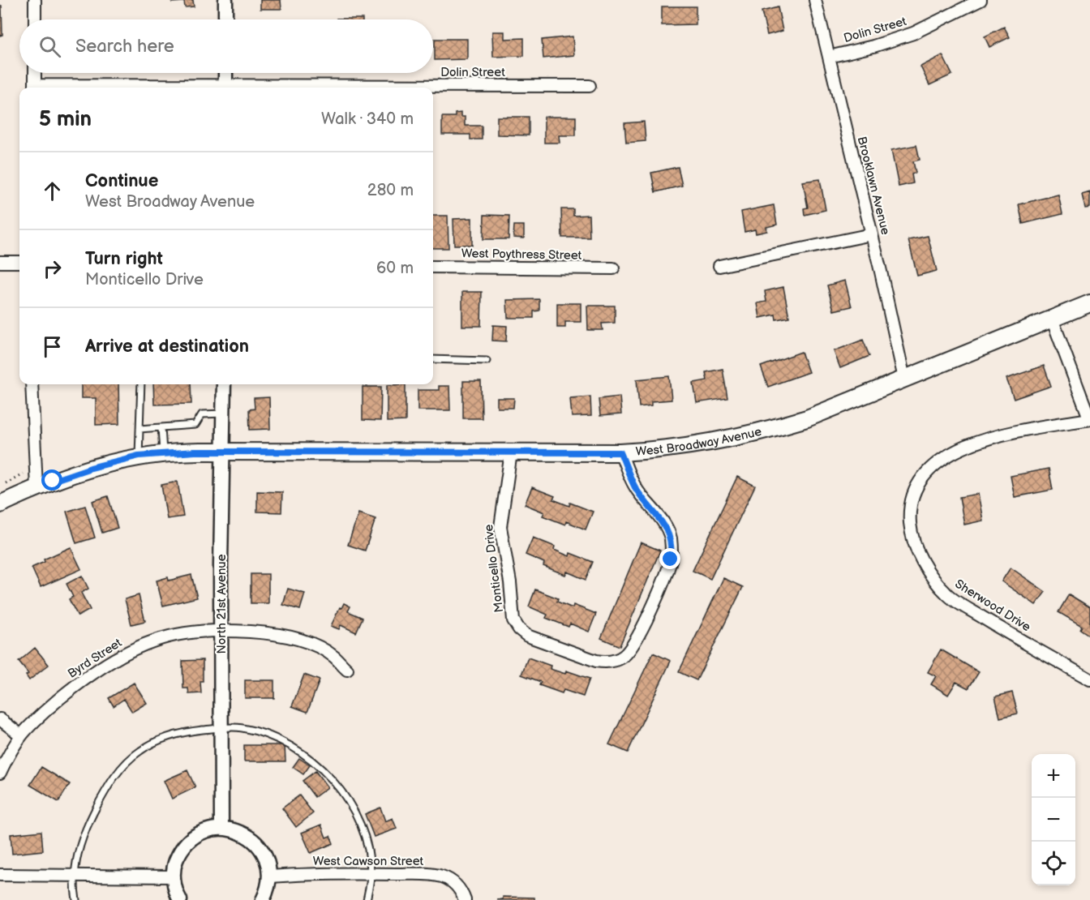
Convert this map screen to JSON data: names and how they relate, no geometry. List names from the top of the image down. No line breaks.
{"streets":{"main road":["West Broadway Avenue"],"street":["Dolin Street","Brooklawn Avenue","West Poythress Street","Monticello Drive","North 21st Avenue","Sherwood Drive","Byrd Street","West Cawson Street"]},"crossings":[["Dolin Street","Brooklawn Avenue"],["Brooklawn Avenue","West Broadway Avenue"],["West Broadway Avenue","Monticello Drive"],["West Broadway Avenue","North 21st Avenue"],["West Broadway Avenue","Sherwood Drive"],["North 21st Avenue","Byrd Street"]],"page":{"search":"Search here","heading":["5 min","Walk · 340 m"],"list":[["Continue","West Broadway Avenue","280 m"],["Turn right","Monticello Drive","60 m"],"Arrive at destination"],"map_buttons":["+","−"]}}
